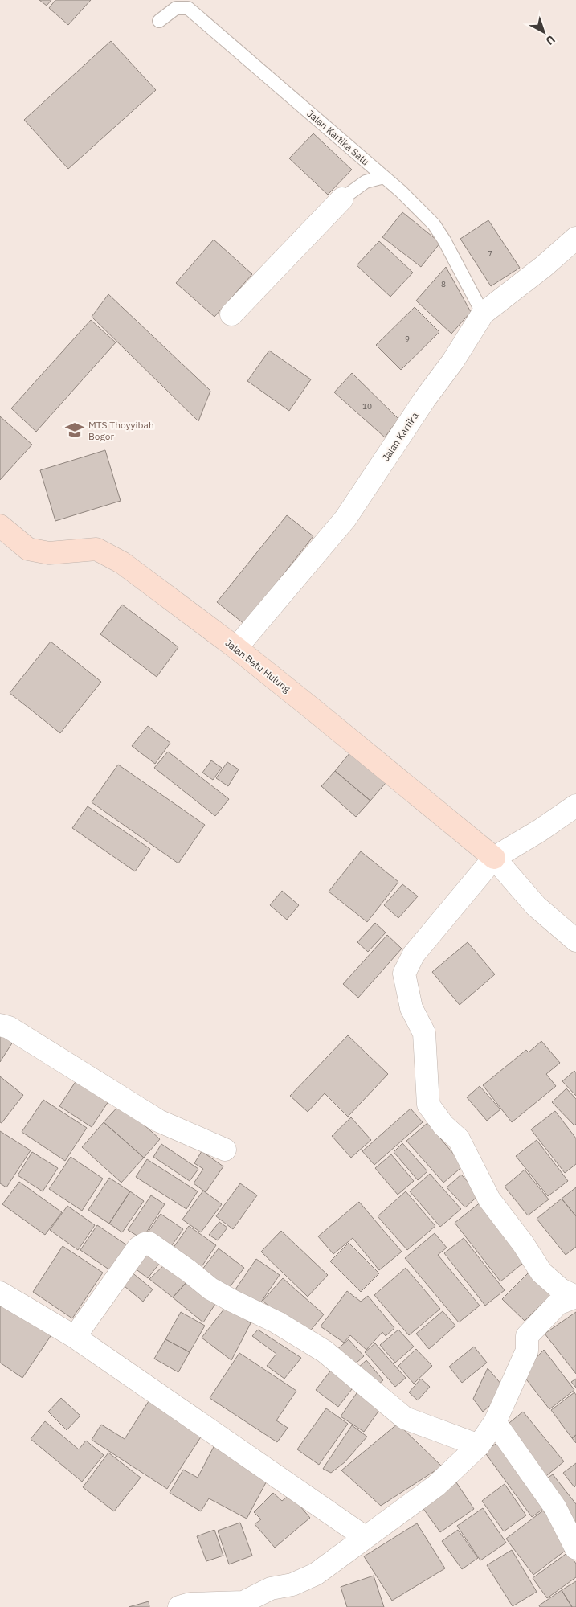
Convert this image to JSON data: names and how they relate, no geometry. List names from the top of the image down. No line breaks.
{"streets":{"street":["Jalan Kartika","Jalan Batu Hulung"],"lane":["Jalan Kartika Satu"]},"crossings":[["Jalan Kartika Satu","Jalan Kartika"],["Jalan Kartika","Jalan Batu Hulung"]],"places":{"school or university":["MTS Thoyyibah Bogor"]},"house_numbers":["7","8","9","10"],"north":"bottom right"}
